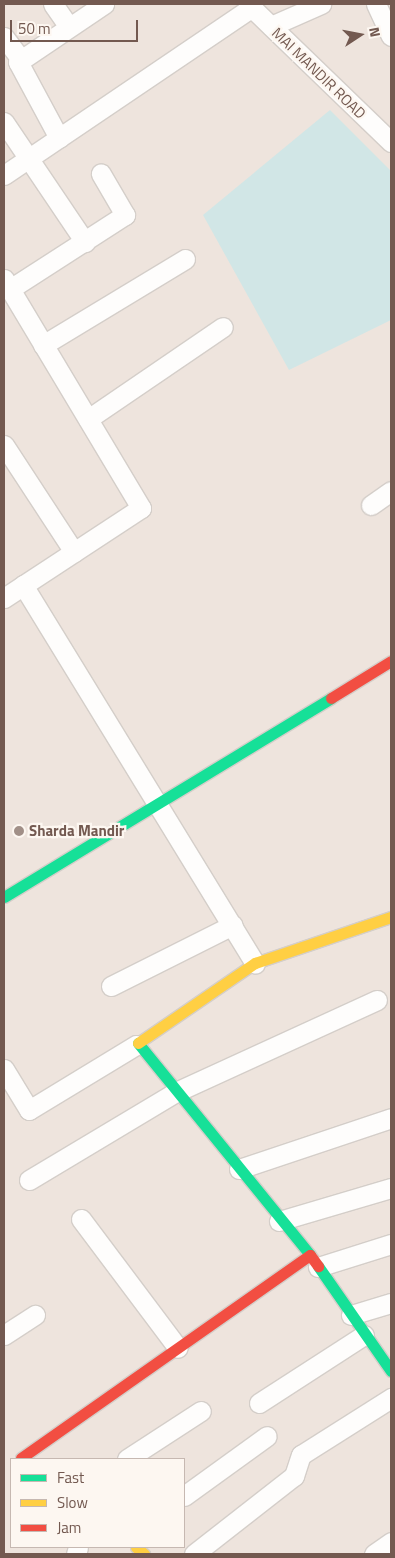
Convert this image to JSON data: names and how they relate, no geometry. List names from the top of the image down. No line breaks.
{"streets":{"street":["MAI MANDIR ROAD"]},"places":["Sharda Mandir"],"legend":["Fast","Slow","Jam"],"scale_bar":"50 m","north":"right"}
